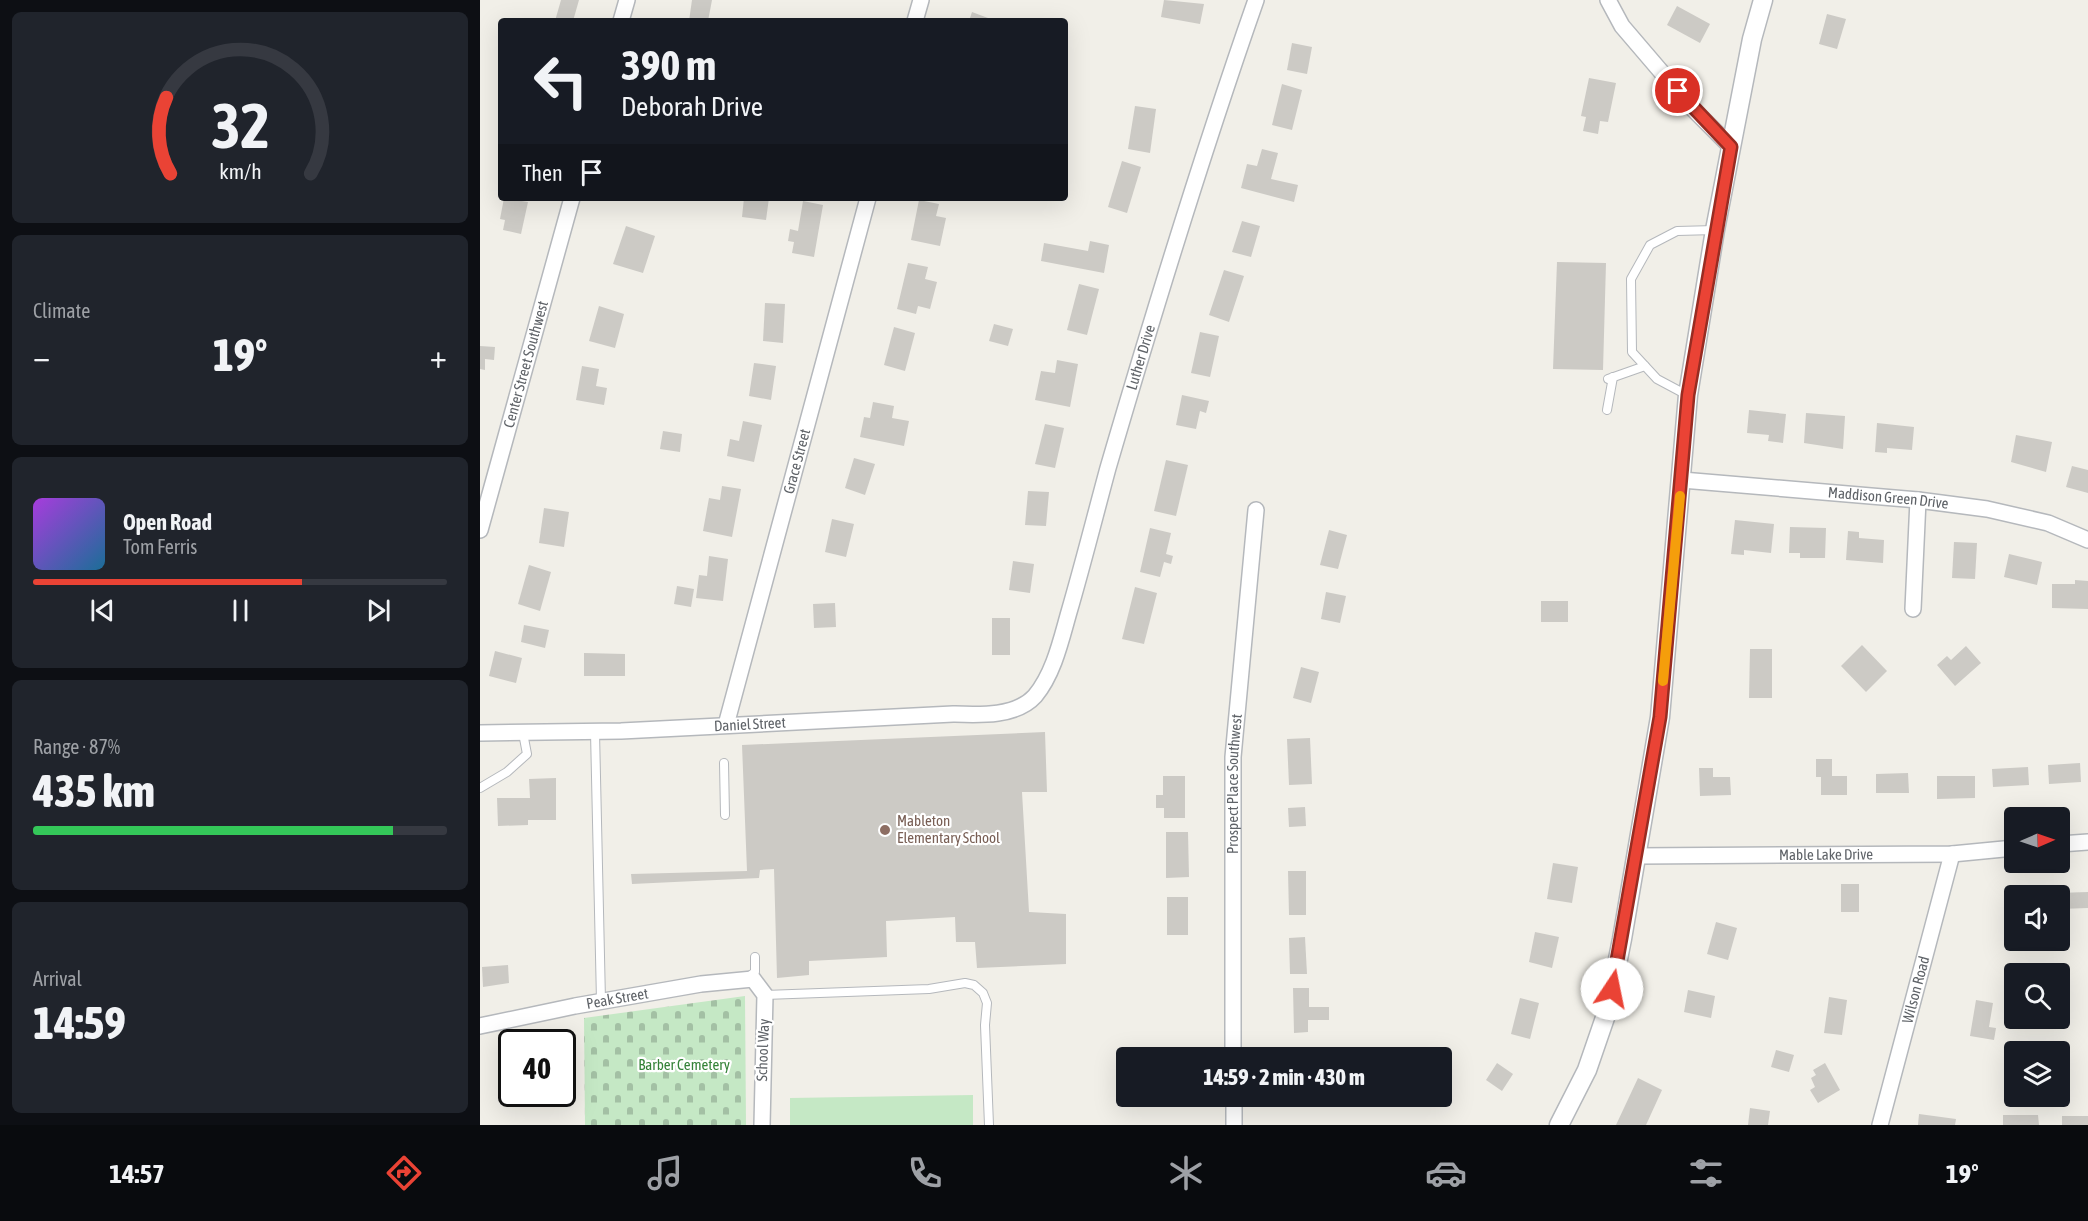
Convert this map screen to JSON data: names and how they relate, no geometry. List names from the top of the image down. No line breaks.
{"streets":{"street":["Luther Drive","Center Street Southwest","Grace Street","Maddison Green Drive","Daniel Street","Prospect Place Southwest","Mable Lake Drive","Wilson Road","Peak Street","School Way"]},"crossings":[["Luther Drive","Daniel Street"],["Grace Street","Daniel Street"],["Mable Lake Drive","Wilson Road"]],"parks":["Barber Cemetery"],"places":["Mableton Elementary School"],"north":"right","page":{"turn":["390 m","Deborah Drive"],"then":"Then","tile":["Climate",["Range · 87%","435 km"],["Arrival","14:59"]],"heat":["−","19°","+"],"song":["Open Road","Tom Ferris"],"limit":"40","trip":"14:59 · 2 min · 430 m","tabs":["14:57","19°"],"gauge":["32","km/h"]}}
